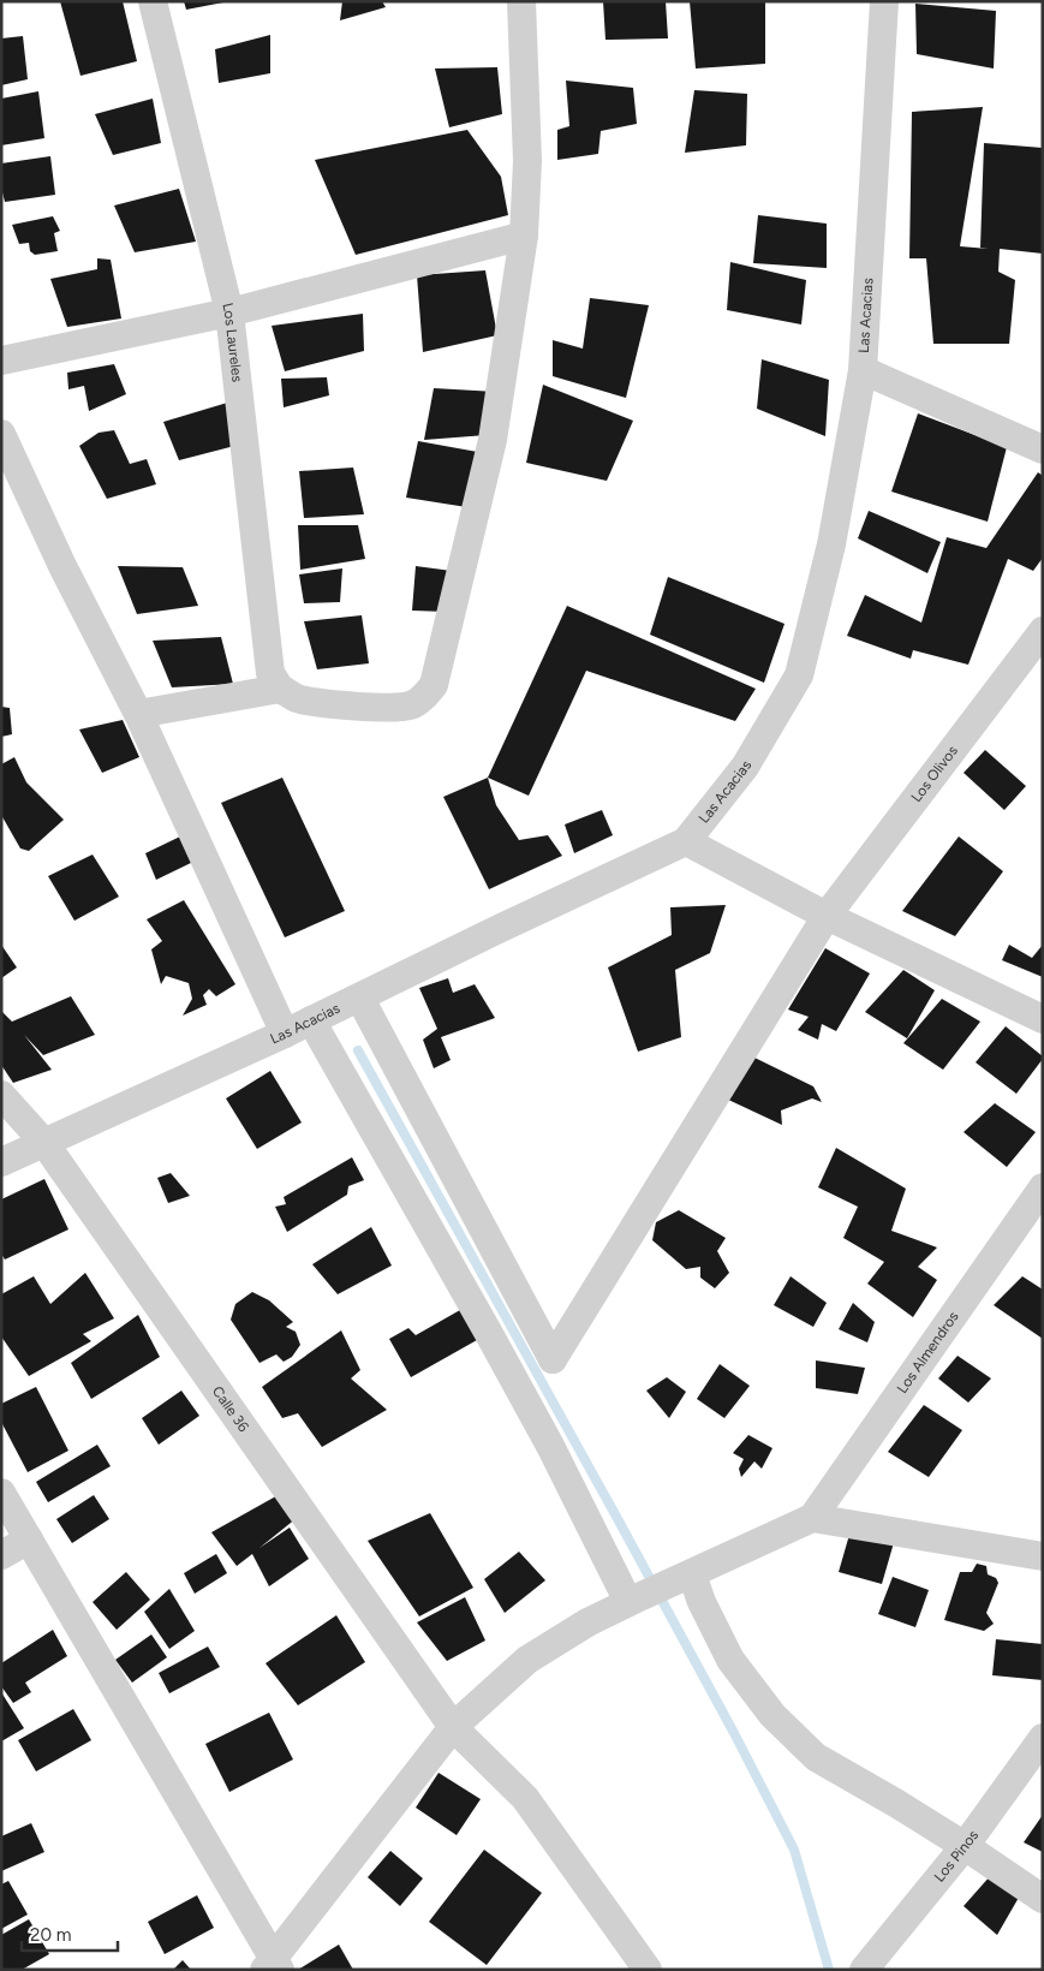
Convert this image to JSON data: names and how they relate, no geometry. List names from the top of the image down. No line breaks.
{"streets":{"street":["Las Acacias","Los Laureles","Los Olivos","Los Almendros","Calle 36","Los Pinos"]},"crossings":[["Las Acacias","Los Olivos"],["Las Acacias","Calle 36"]],"scale_bar":"20 m"}
